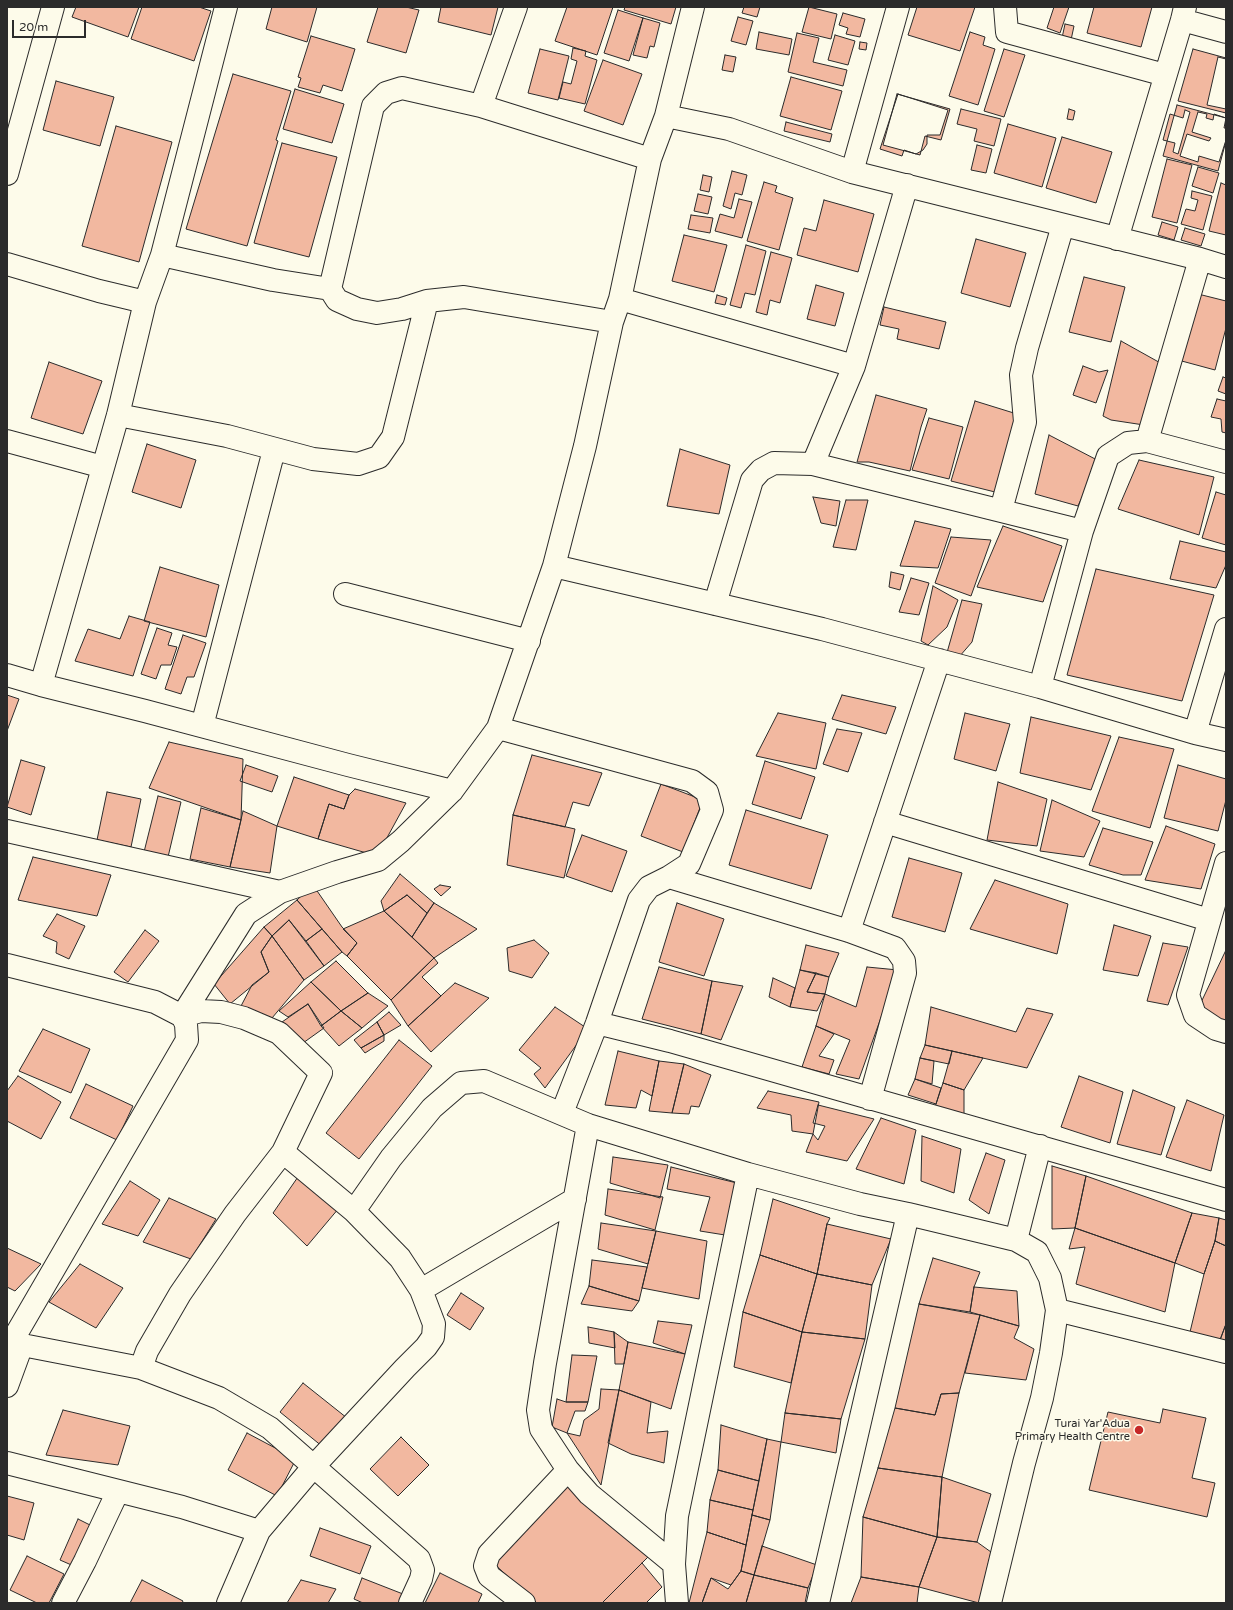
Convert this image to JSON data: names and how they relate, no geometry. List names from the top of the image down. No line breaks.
{"places":["Turai Yar'Adua Primary Health Centre"],"scale_bar":"20 m"}
